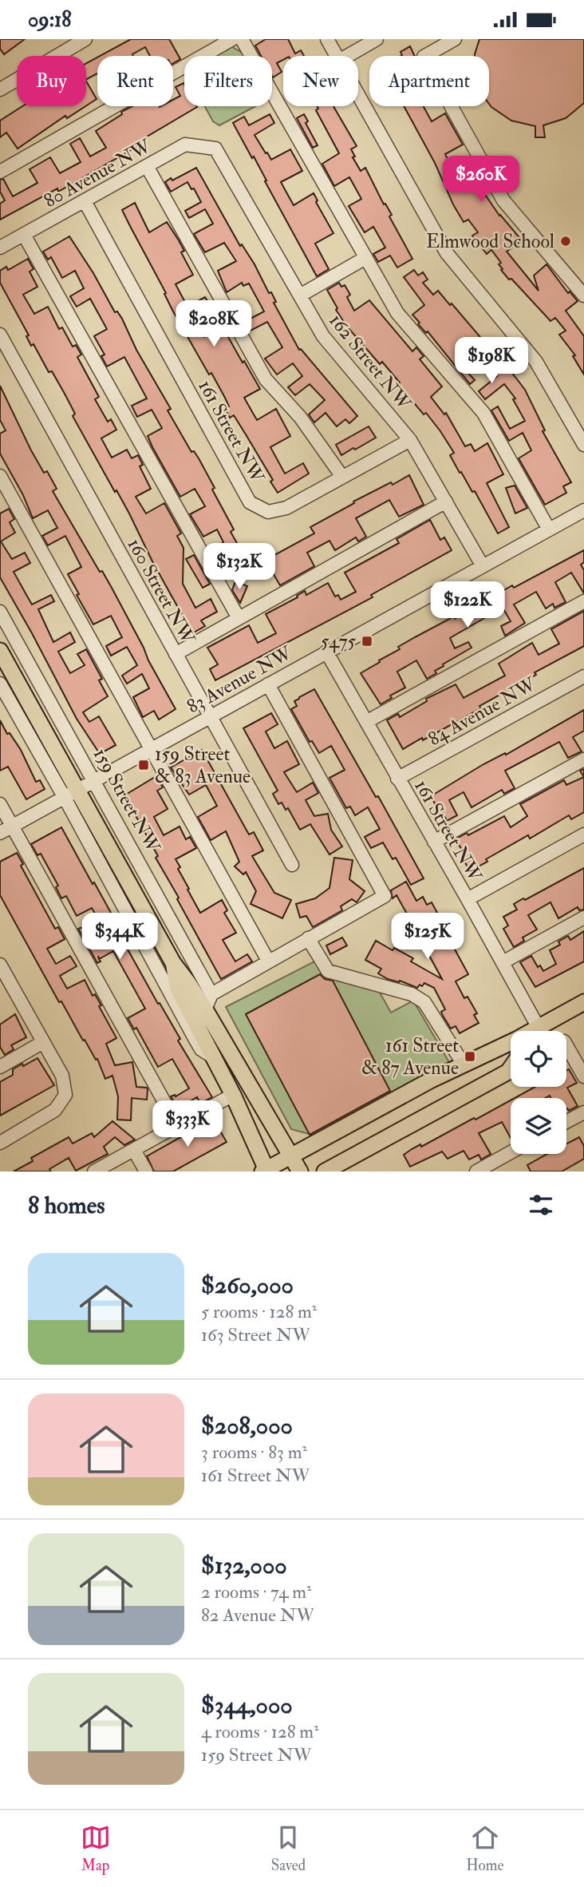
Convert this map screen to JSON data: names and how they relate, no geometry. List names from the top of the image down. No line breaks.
{"streets":{"main road":["159 Street NW"],"street":["80 Avenue NW","162 Street NW","161 Street NW","160 Street NW","83 Avenue NW","84 Avenue NW"]},"crossings":[["80 Avenue NW","162 Street NW"],["80 Avenue NW","161 Street NW"],["162 Street NW","83 Avenue NW"],["161 Street NW","83 Avenue NW"],["161 Street NW","84 Avenue NW"],["160 Street NW","83 Avenue NW"],["83 Avenue NW","159 Street NW"]],"places":{"other":["Elmwood School"],"transit":["5475","159 Street & 83 Avenue","161 Street & 87 Avenue"]},"page":{"status":"09:18","chip":["Buy","Rent","Filters","New","Apartment"],"price":["$260K","$208K","$198K","$132K","$122K","$344K","$125K","$333K"],"heading":"8 homes","list":[{"name":"$260,000","note":"5 rooms · 128 m² · 163 Street NW"},{"name":"$208,000","note":"3 rooms · 83 m² · 161 Street NW"},{"name":"$132,000","note":"2 rooms · 74 m² · 82 Avenue NW"},{"name":"$344,000","note":"4 rooms · 128 m² · 159 Street NW"}],"tabs":["Map","Saved","Home"]}}
